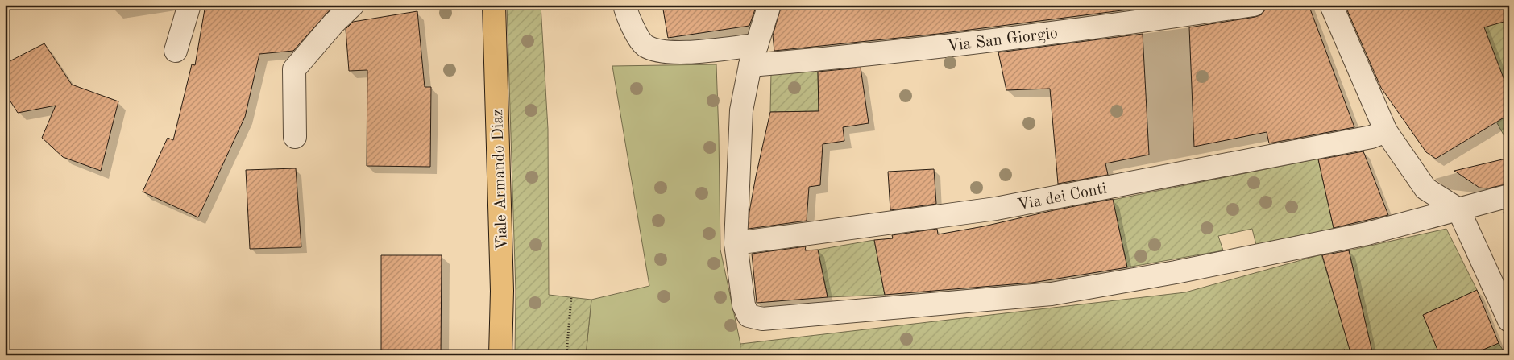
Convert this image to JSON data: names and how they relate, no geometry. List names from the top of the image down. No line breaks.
{"streets":{"main road":["Viale Armando Diaz"],"street":["Via San Giorgio","Via dei Conti"]}}
